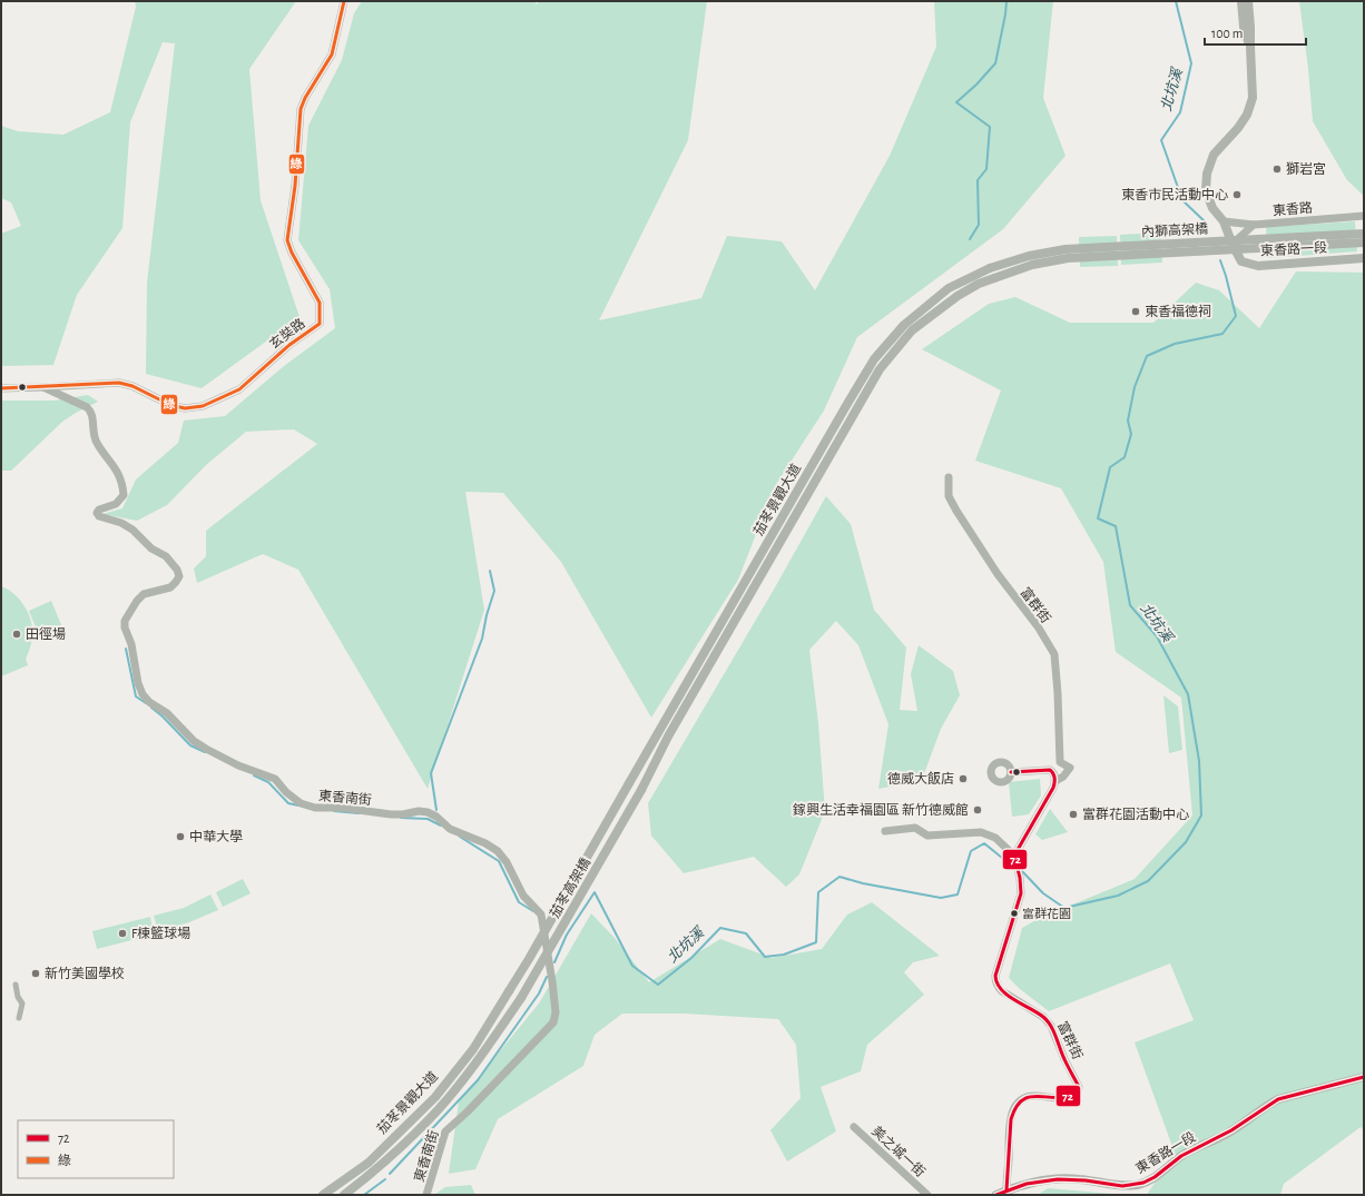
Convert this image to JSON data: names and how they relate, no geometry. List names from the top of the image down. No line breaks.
{"streets":{"street":["東香路","內獅高架橋","東香路一段","玄奘路","茄苳景觀大道","富群街","東香南街","茄苳高架橋","美之城一街"]},"crossings":[["東香路","東香路一段"],["內獅高架橋","茄苳景觀大道"],["東香路一段","富群街"],["玄奘路","東香南街"],["茄苳景觀大道","茄苳高架橋"]],"water":["北坑溪"],"places":["獅岩宮","東香市民活動中心","東香福德祠","田徑場","德威大飯店","鎵興生活幸福園區 新竹德威館","富群花園活動中心","中華大學","富群花園","F棟籃球場","新竹美國學校"],"lines":["transit line 綠","transit line 72"],"legend":["72","綠"],"scale_bar":"100 m"}
